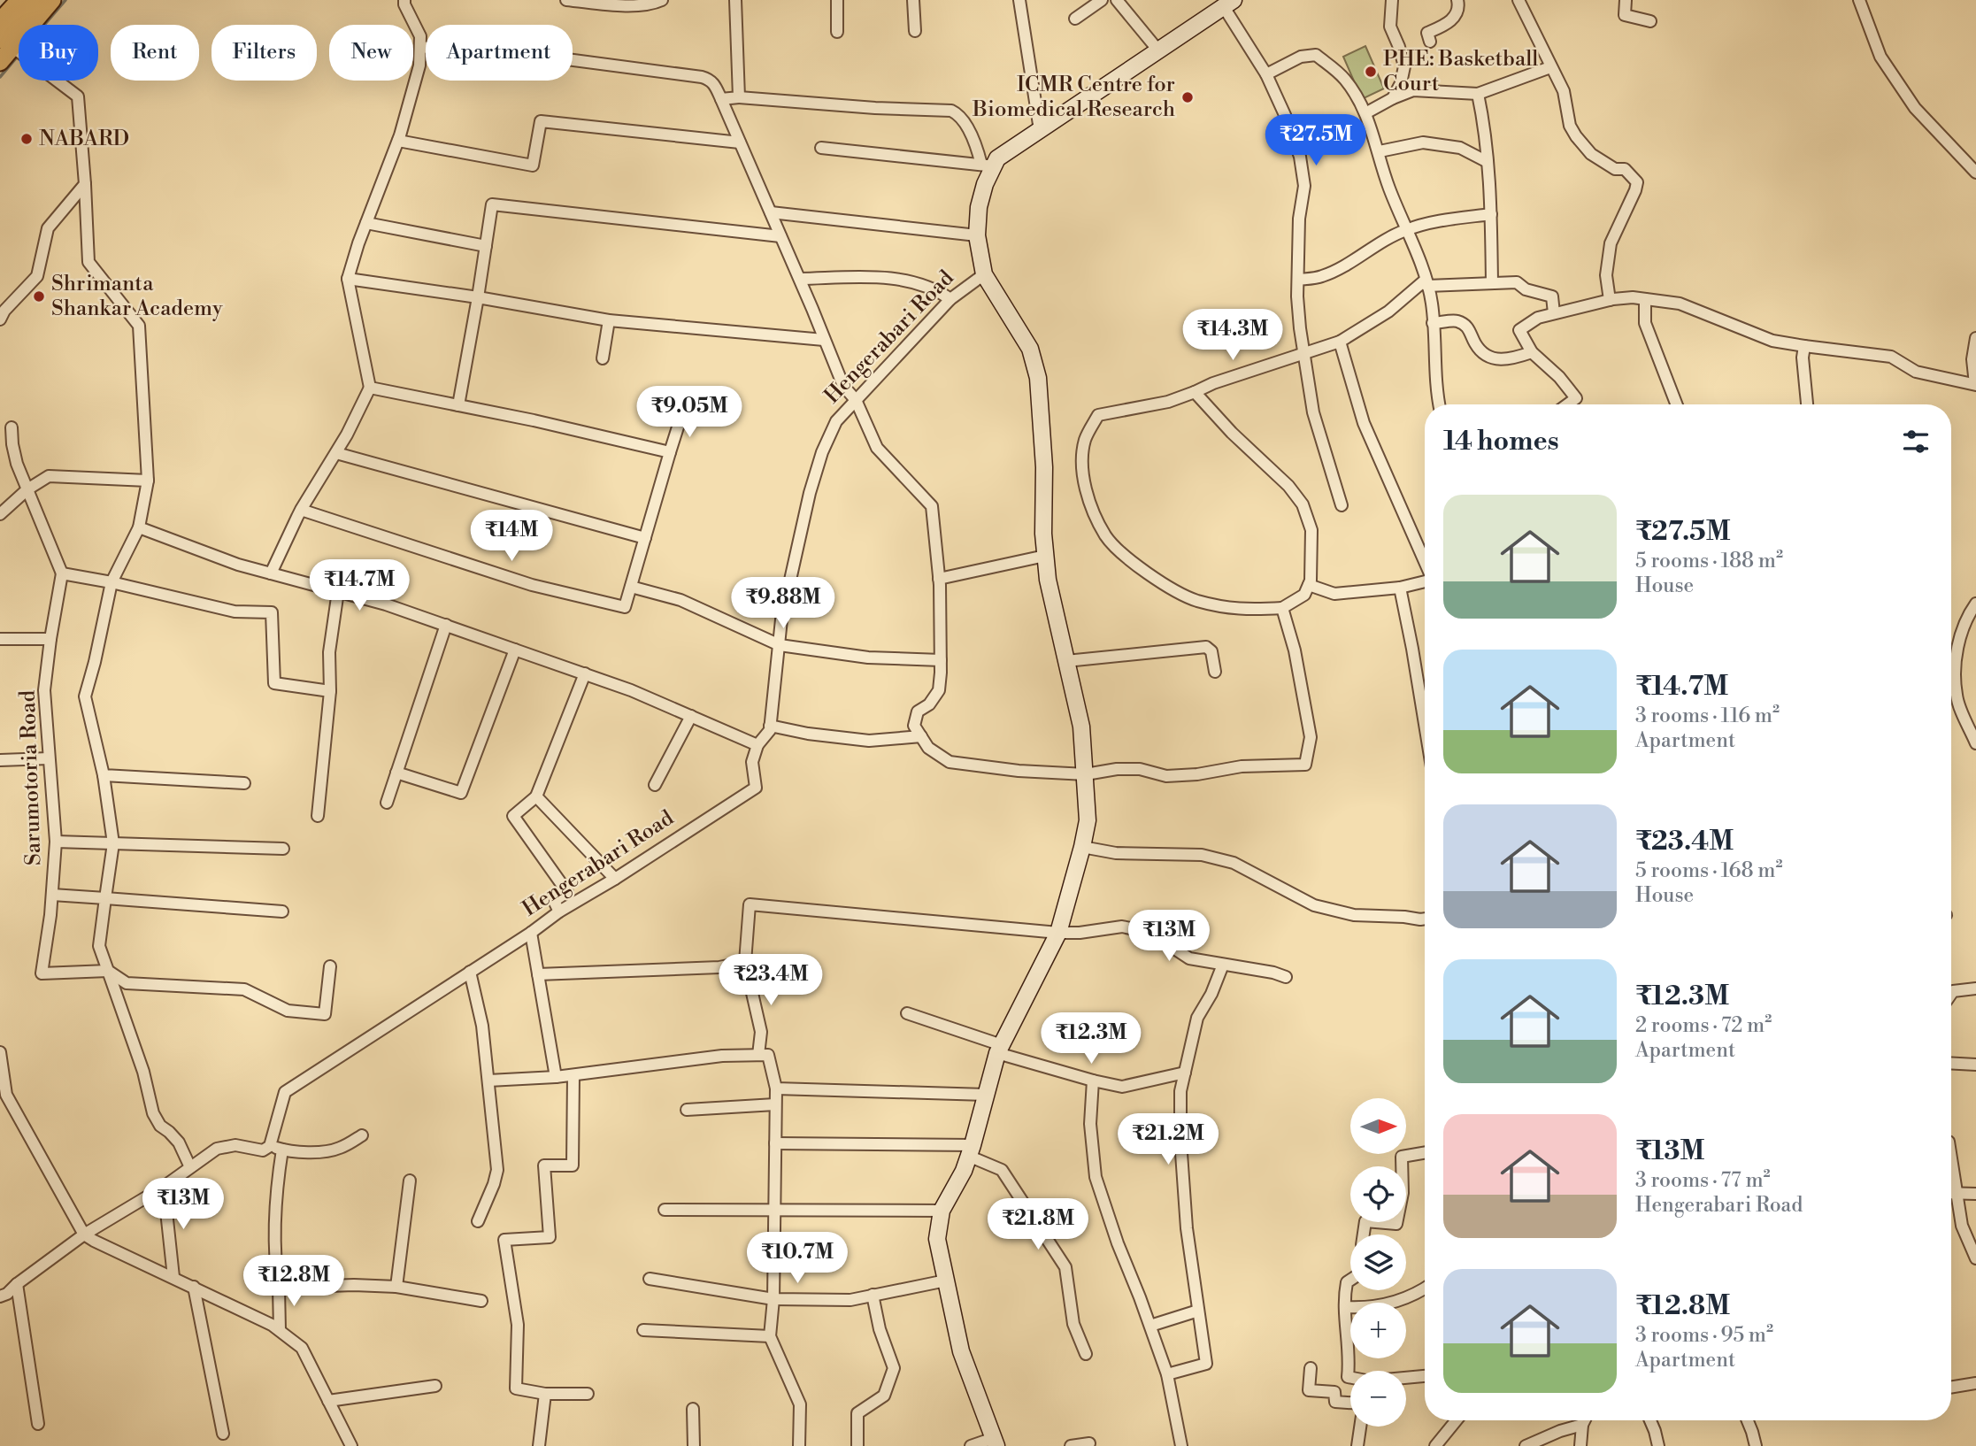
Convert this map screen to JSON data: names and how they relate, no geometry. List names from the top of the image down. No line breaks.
{"streets":{"main road":["Hengerabari Road"],"street":["Sarumotoria Road"]},"places":["PHE: Basketball Court","ICMR Centre for Biomedical Research","NABARD","Shrimanta Shankar Academy"],"north":"right","page":{"chip":["Buy","Rent","Filters","New","Apartment"],"price":["₹27.5M","₹14.3M","₹9.05M","₹14M","₹14.7M","₹9.88M","₹13M","₹23.4M","₹12.3M","₹21.2M","₹13M","₹21.8M","₹10.7M","₹12.8M"],"heading":"14 homes","list":[{"name":"₹27.5M","note":"5 rooms · 188 m² · House"},{"name":"₹14.7M","note":"3 rooms · 116 m² · Apartment"},{"name":"₹23.4M","note":"5 rooms · 168 m² · House"},{"name":"₹12.3M","note":"2 rooms · 72 m² · Apartment"},{"name":"₹13M","note":"3 rooms · 77 m² · Hengerabari Road"},{"name":"₹12.8M","note":"3 rooms · 95 m² · Apartment"}],"map_buttons":["+","−"]}}
